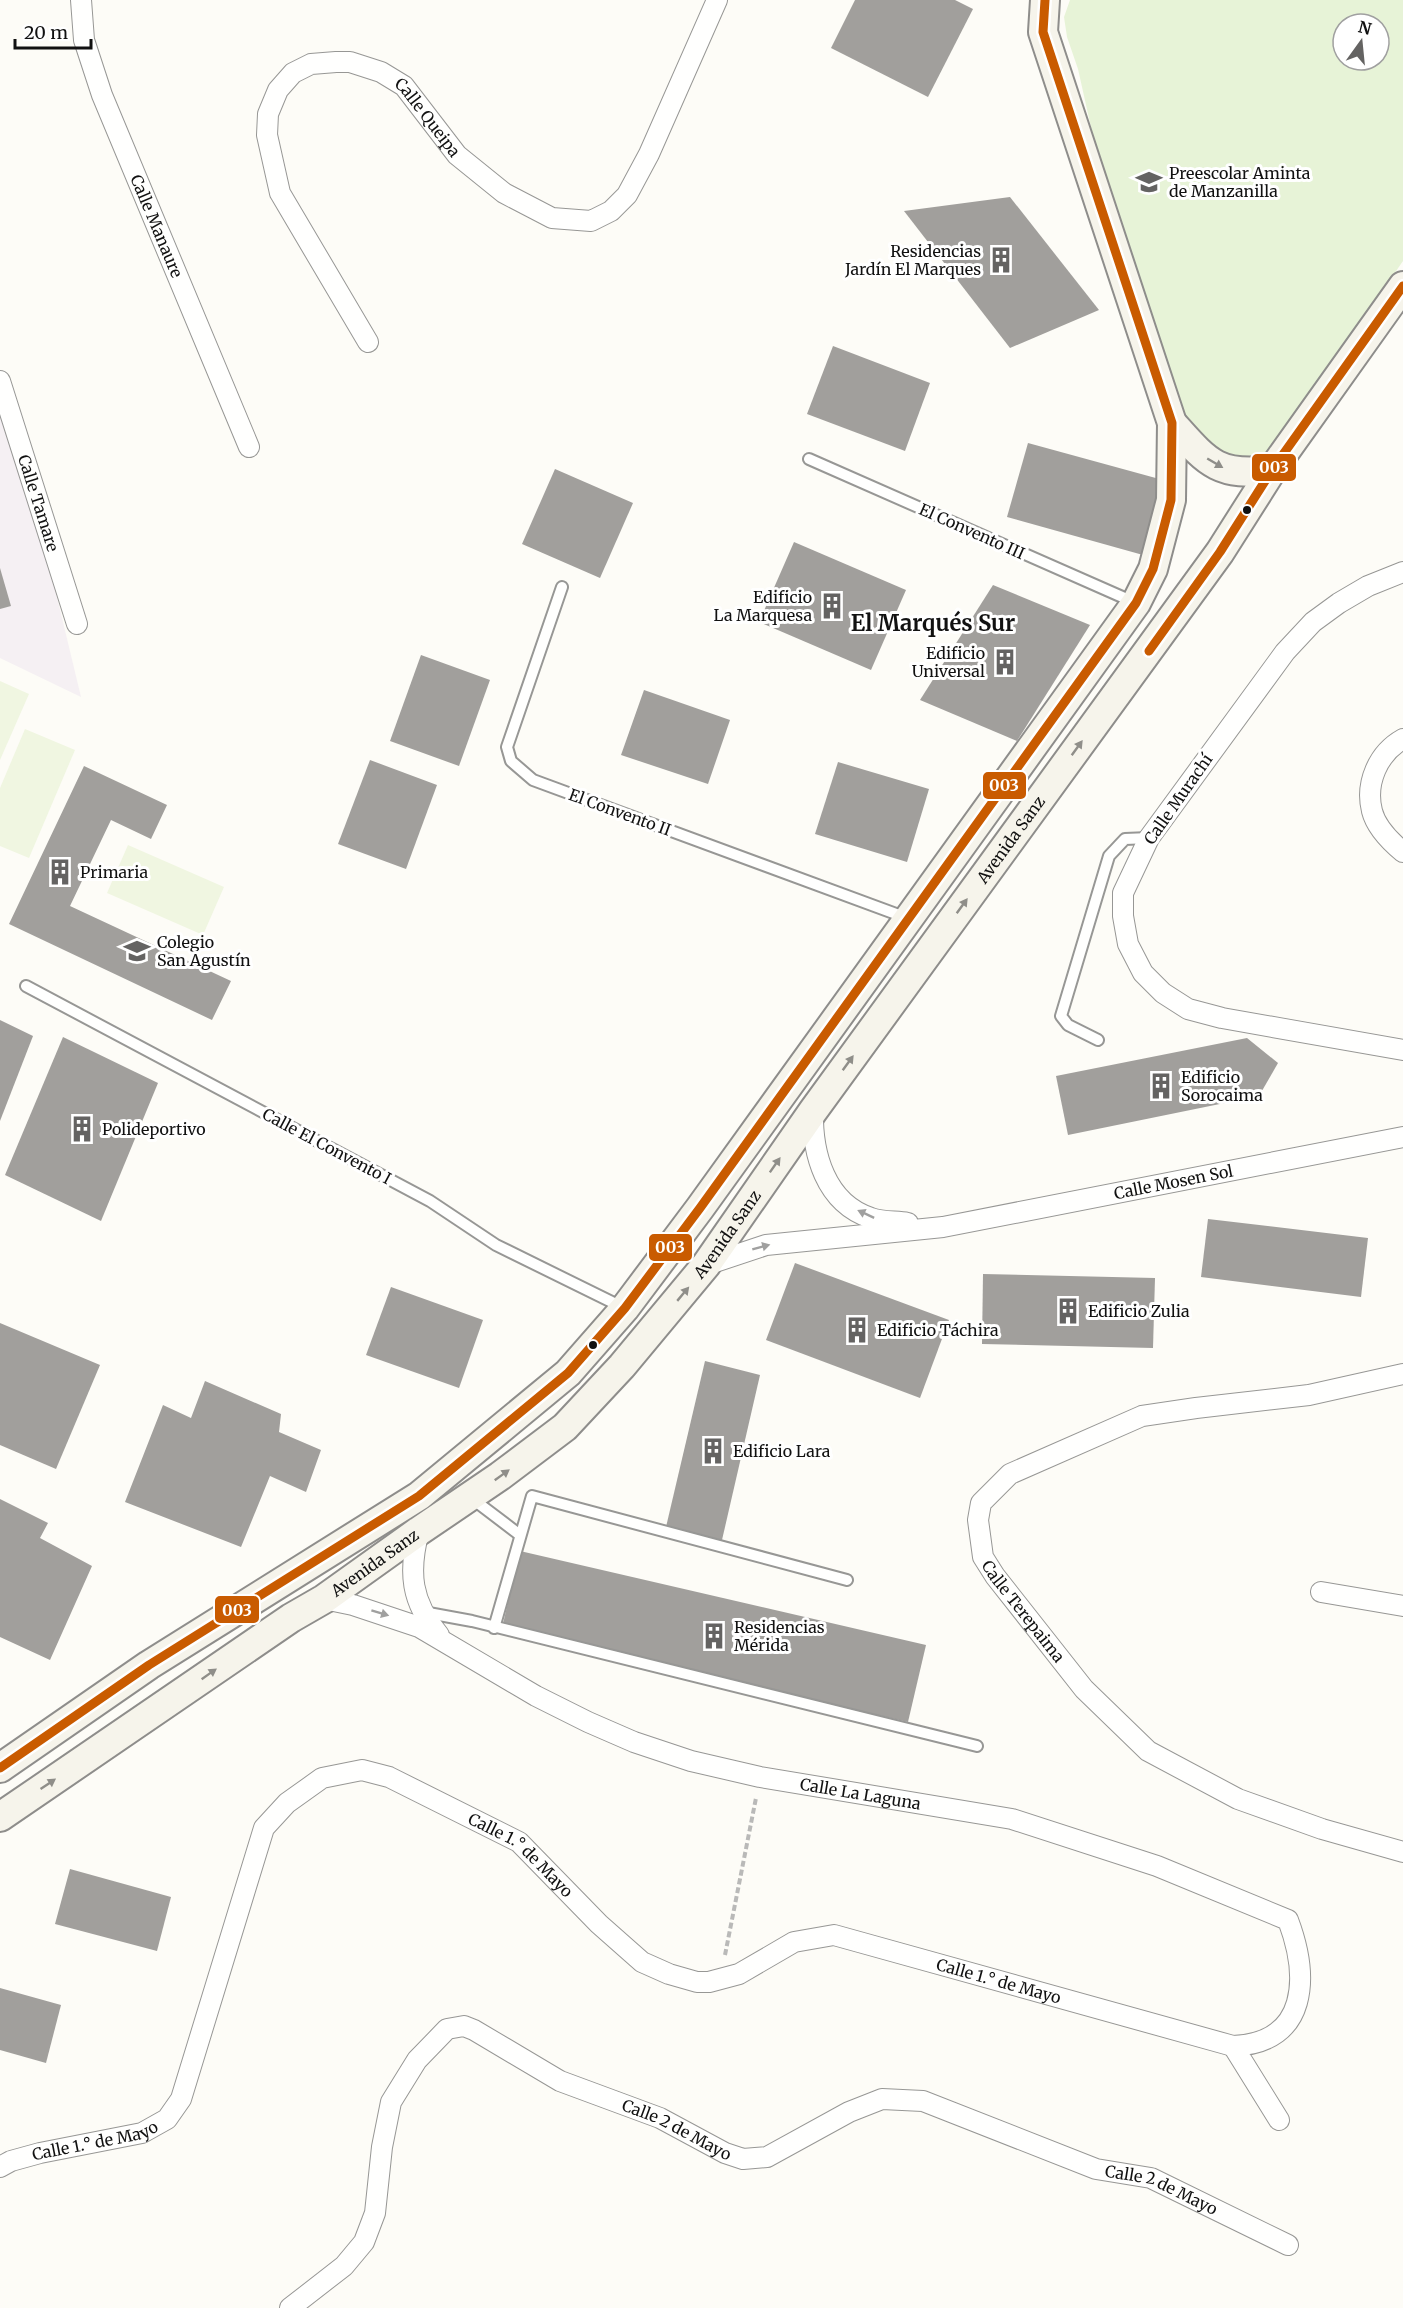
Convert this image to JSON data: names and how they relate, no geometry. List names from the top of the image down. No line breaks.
{"streets":{"street":["Calle Queipa","Calle Manaure","Calle Tamare","Calle Murachí","Avenida Sanz","Calle Mosen Sol","Calle Terepaima","Calle La Laguna","Calle 1.° de Mayo","Calle 2 de Mayo"],"lane":["El Convento III","El Convento II","Calle El Convento I"]},"crossings":[["El Convento III","Avenida Sanz"],["El Convento II","Avenida Sanz"],["Avenida Sanz","Calle El Convento I"],["Avenida Sanz","Calle Mosen Sol"],["Avenida Sanz","Calle La Laguna"],["Calle La Laguna","Calle 1.° de Mayo"]],"districts":["El Marqués Sur"],"places":{"school or university":["Preescolar Aminta de Manzanilla","Colegio San Agustín"],"building":["Residencias Jardín El Marques","Edificio La Marquesa","Edificio Universal","Primaria","Edificio Sorocaima","Polideportivo","Edificio Zulia","Edificio Táchira","Edificio Lara","Residencias Mérida"]},"lines":["transit line 003"],"scale_bar":"20 m","north":"top"}
